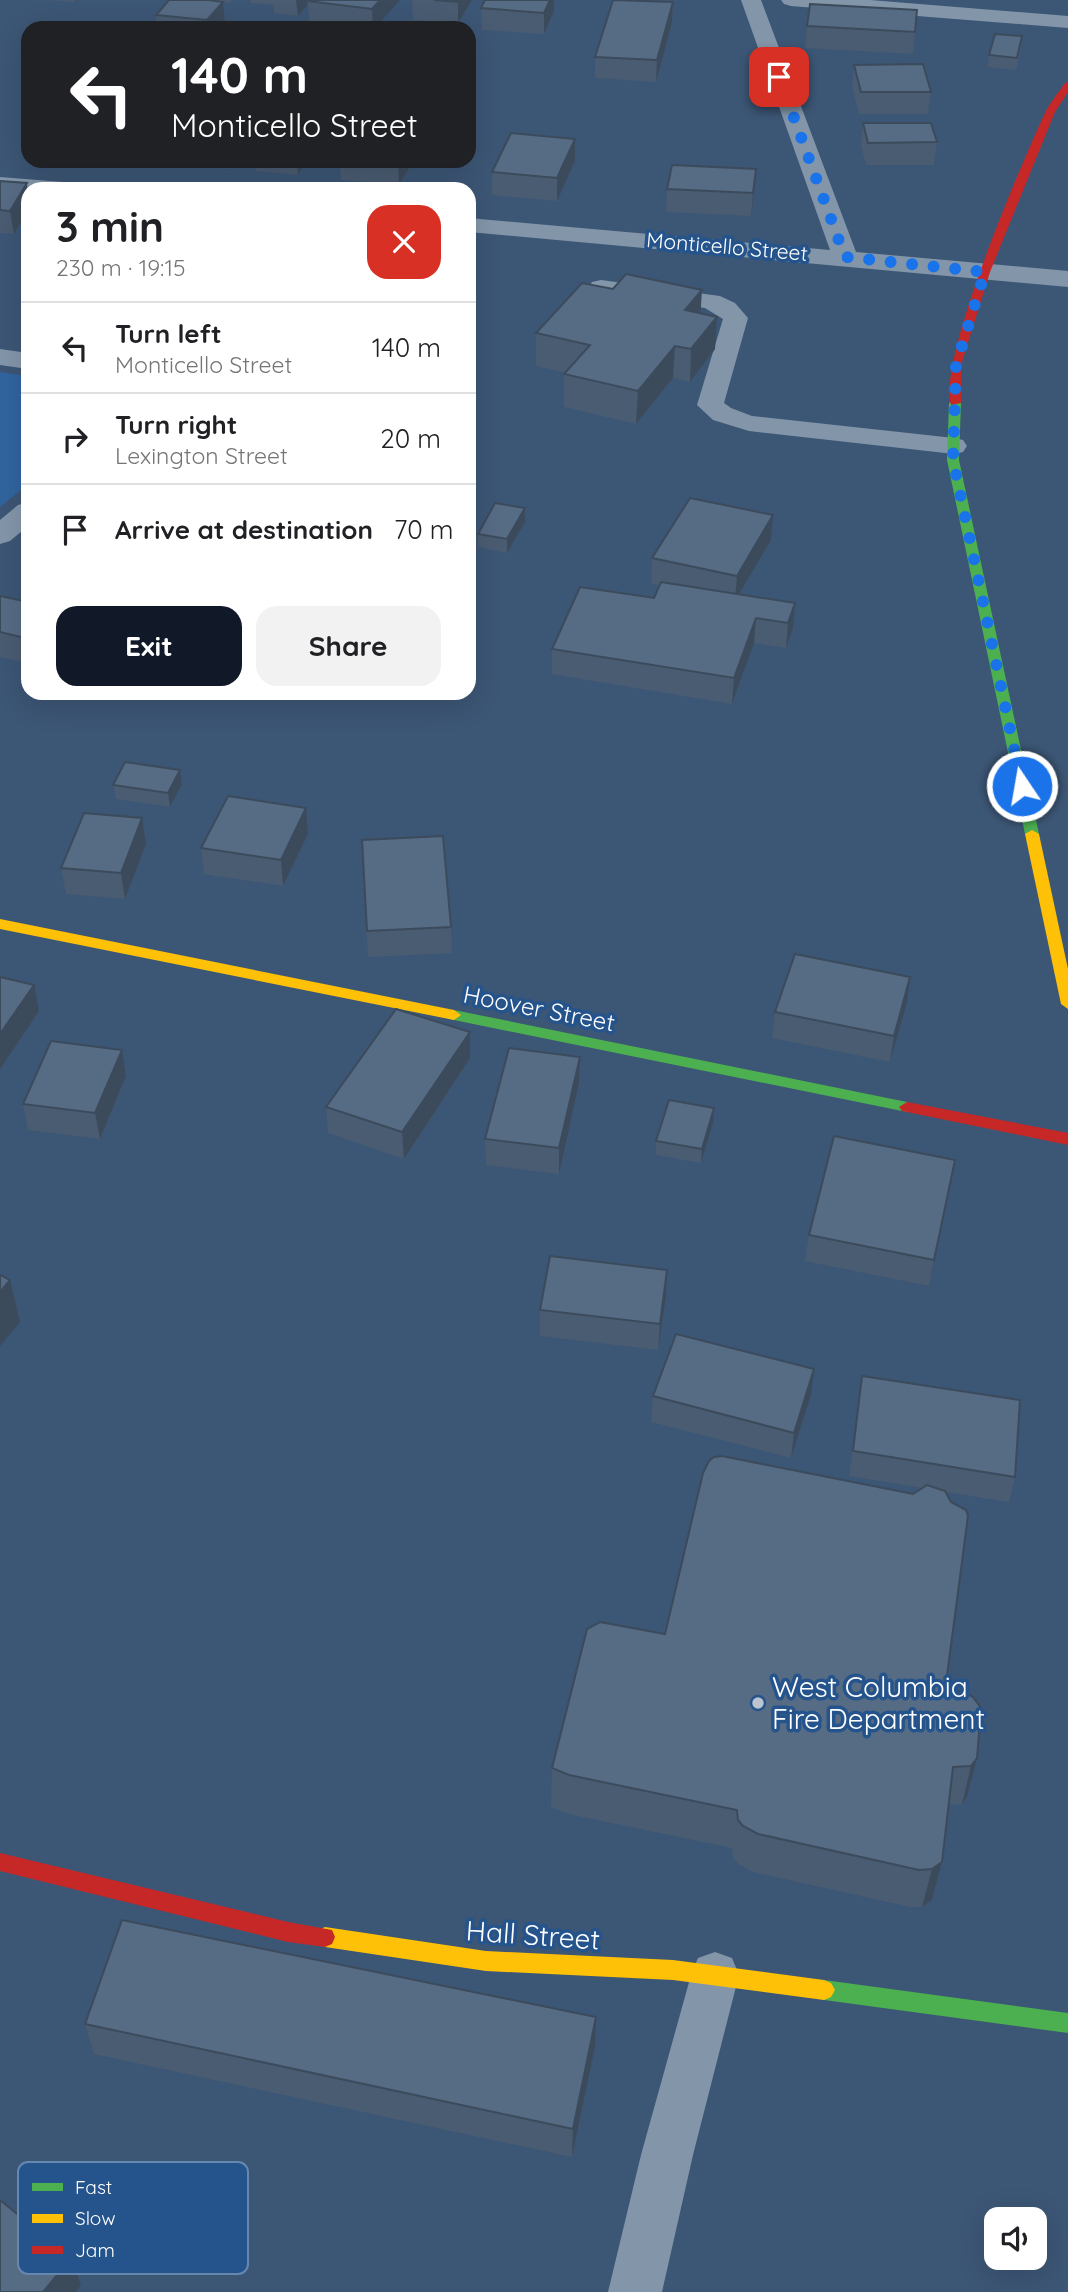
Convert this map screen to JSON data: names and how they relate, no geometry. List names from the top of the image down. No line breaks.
{"streets":{"main road":["Hoover Street","Hall Street"],"street":["Monticello Street"]},"places":["West Columbia Fire Department"],"legend":["Fast","Slow","Jam"],"page":{"turn":["140 m","Monticello Street"],"heading":["3 min","230 m · 19:15"],"list":[{"name":"Turn left","note":"Monticello Street","value":"140 m"},{"name":"Turn right","note":"Lexington Street","value":"20 m"},{"name":"Arrive at destination","value":"70 m"}],"buttons":["Exit","Share"]}}
